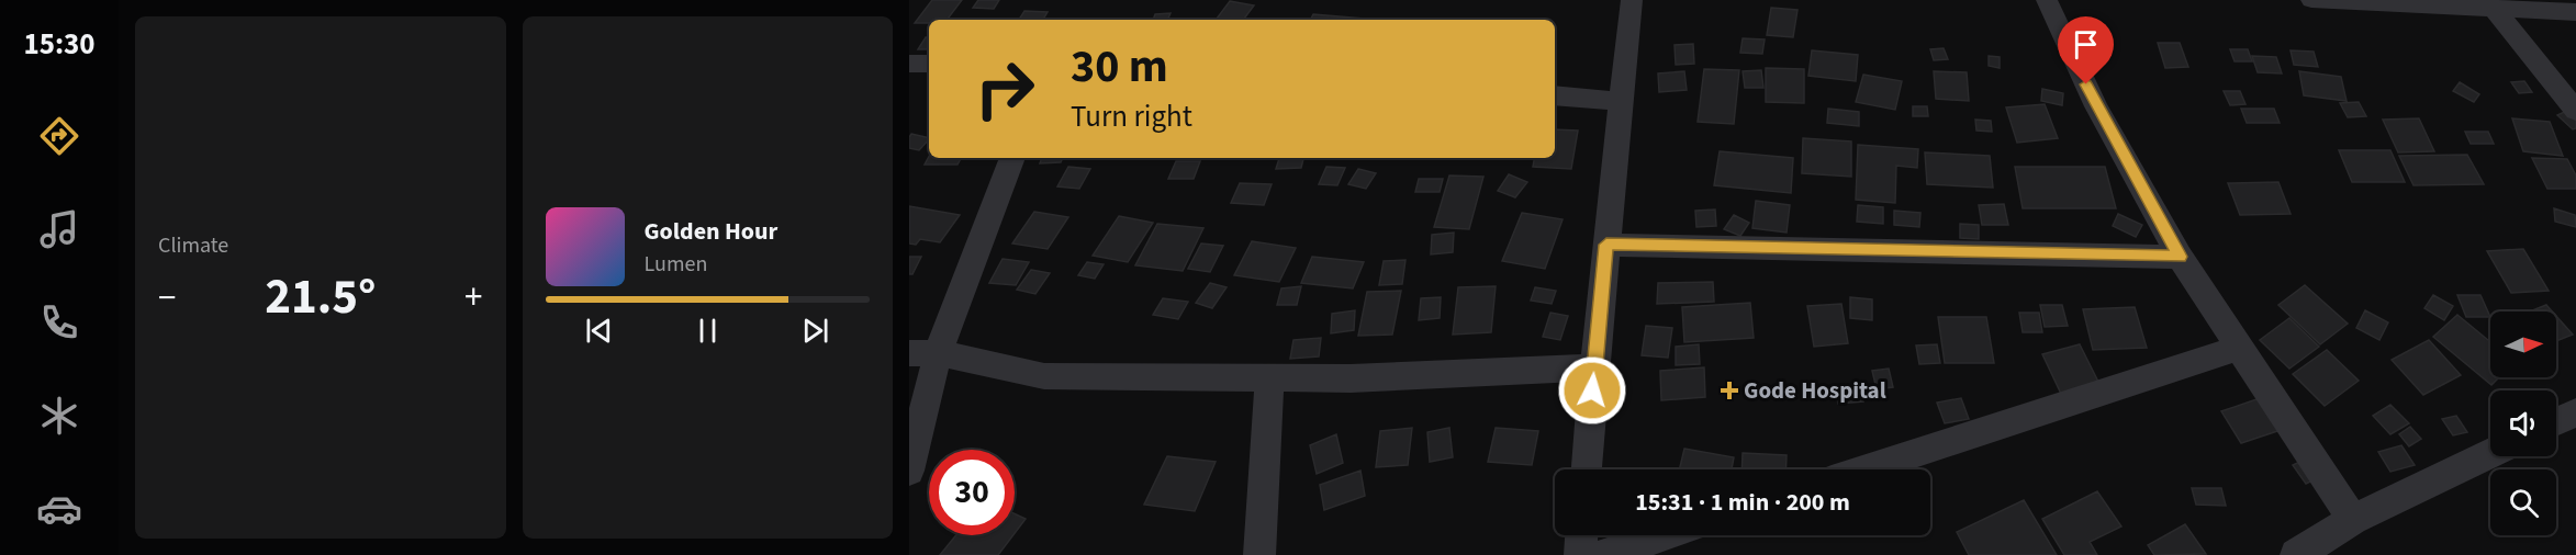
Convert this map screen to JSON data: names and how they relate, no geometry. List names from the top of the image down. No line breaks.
{"places":{"health":["Gode Hospital"]},"north":"right","page":{"tabs":"15:30","tile":"Climate","turn":["30 m","Turn right"],"song":["Golden Hour","Lumen"],"heat":["−","21.5°","+"],"limit":"30","trip":"15:31 · 1 min · 200 m"}}
